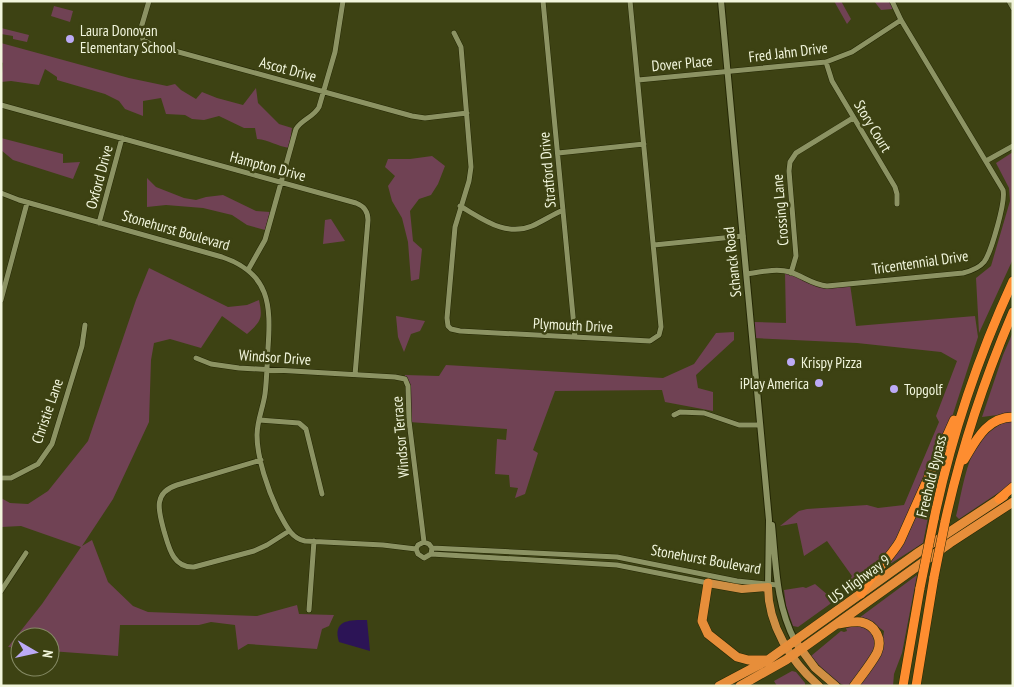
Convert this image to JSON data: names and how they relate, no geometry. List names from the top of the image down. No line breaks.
{"streets":{"highway":["Freehold Bypass","US Highway 9"],"main road":["Stonehurst Boulevard","Schanck Road"],"street":["Fred Jahn Drive","Dover Place","Ascot Drive","Story Court","Hampton Drive","Stratford Drive","Oxford Drive","Crossing Lane","Tricentennial Drive","Plymouth Drive","Windsor Drive","Christie Lane","Windsor Terrace"]},"crossings":[["Fred Jahn Drive","Dover Place"],["Fred Jahn Drive","Story Court"],["Fred Jahn Drive","Schanck Road"],["Fred Jahn Drive","Tricentennial Drive"],["Dover Place","Schanck Road"],["Dover Place","Plymouth Drive"],["Ascot Drive","Plymouth Drive"],["Story Court","Crossing Lane"],["Hampton Drive","Oxford Drive"],["Hampton Drive","Windsor Drive"],["Hampton Drive","Windsor Terrace"],["Stratford Drive","Plymouth Drive"],["Oxford Drive","Stonehurst Boulevard"],["Crossing Lane","Tricentennial Drive"],["Stonehurst Boulevard","Schanck Road"],["Stonehurst Boulevard","Windsor Drive"],["Stonehurst Boulevard","Windsor Terrace"],["Schanck Road","Tricentennial Drive"],["Schanck Road","US Highway 9"],["Windsor Drive","Windsor Terrace"]],"places":["Laura Donovan Elementary School","Krispy Pizza","iPlay America","Topgolf"],"north":"right"}
